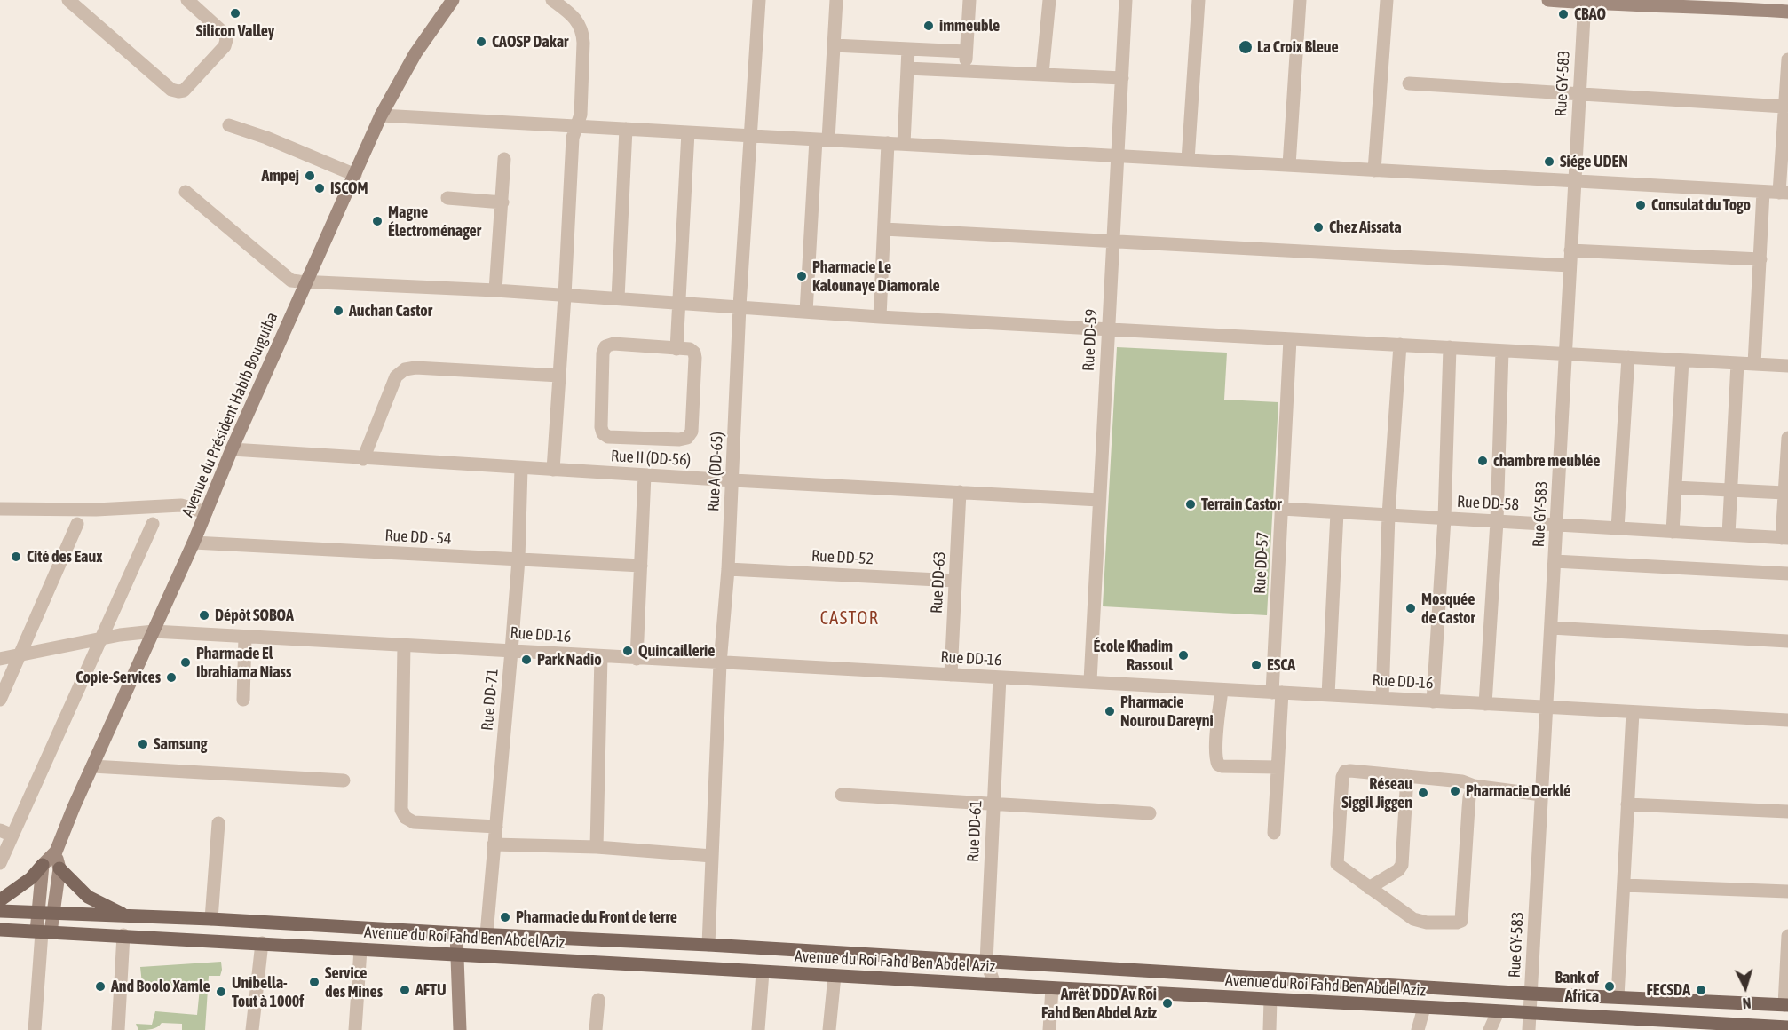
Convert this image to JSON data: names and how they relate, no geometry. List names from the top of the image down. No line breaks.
{"streets":{"main road":["Avenue du Président Habib Bourguiba","Avenue du Roi Fahd Ben Abdel Aziz"],"street":["Rue GY-583","Rue DD-59","Rue II (DD-56)","Rue A (DD-65)","Rue DD-58","Rue DD - 54","Rue DD-52","Rue DD-57","Rue DD-63","Rue DD-16","Rue DD-71","Rue DD-61"]},"crossings":[["Rue GY-583","Rue DD-58"],["Rue GY-583","Rue DD-16"],["Rue GY-583","Avenue du Roi Fahd Ben Abdel Aziz"],["Rue DD-59","Rue II (DD-56)"],["Rue DD-59","Rue DD-16"],["Avenue du Président Habib Bourguiba","Rue II (DD-56)"],["Avenue du Président Habib Bourguiba","Rue DD - 54"],["Avenue du Président Habib Bourguiba","Rue DD-16"],["Rue II (DD-56)","Rue A (DD-65)"],["Rue II (DD-56)","Rue DD-63"],["Rue II (DD-56)","Rue DD-71"],["Rue A (DD-65)","Rue DD-52"],["Rue A (DD-65)","Rue DD-16"],["Rue A (DD-65)","Avenue du Roi Fahd Ben Abdel Aziz"],["Rue DD-58","Rue DD-57"],["Rue DD - 54","Rue DD-71"],["Rue DD-52","Rue DD-63"],["Rue DD-57","Rue DD-16"],["Rue DD-63","Rue DD-16"],["Rue DD-16","Rue DD-71"],["Rue DD-16","Rue DD-61"],["Rue DD-71","Avenue du Roi Fahd Ben Abdel Aziz"],["Rue DD-61","Avenue du Roi Fahd Ben Abdel Aziz"]],"districts":["CASTOR"],"places":["Silicon Valley","CBAO","immeuble","CAOSP Dakar","La Croix Bleue","Siége UDEN","Ampej","ISCOM","Consulat du Togo","Magne Électroménager","Chez Aissata","Pharmacie Le Kalounaye Diamorale","Auchan Castor","chambre meublée","Terrain Castor","Cité des Eaux","Mosquée de Castor","Dépôt SOBOA","Quincaillerie","École Khadim Rassoul","Park Nadio","Pharmacie El Ibrahiama Niass","ESCA","Copie-Services","Pharmacie Nourou Dareyni","Samsung","Pharmacie Derklé","Réseau Siggil Jiggen","Pharmacie du Front de terre","Service des Mines","And Boolo Xamle","Bank of Africa","AFTU","FECSDA","Unibella- Tout à 1000f","Arrêt DDD Av Roi Fahd Ben Abdel Aziz"],"north":"bottom"}
